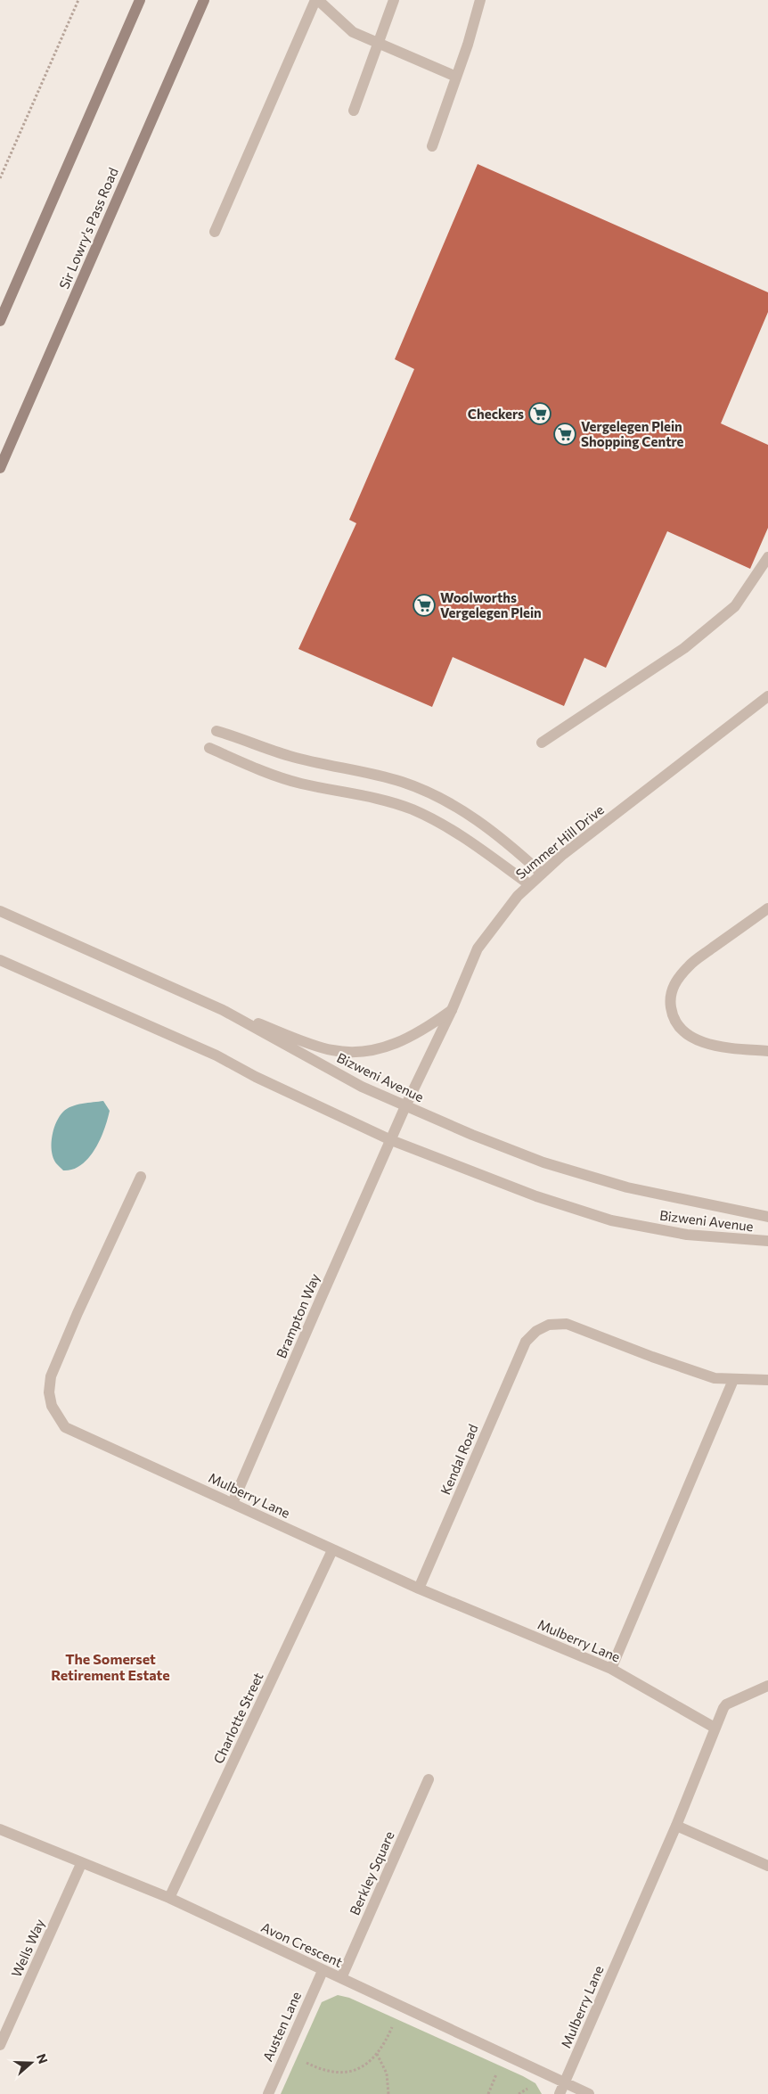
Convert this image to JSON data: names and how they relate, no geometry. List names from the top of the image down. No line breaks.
{"streets":{"main road":["Sir Lowry's Pass Road"],"street":["Summer Hill Drive","Bizweni Avenue","Brampton Way","Kendal Road","Mulberry Lane","Charlotte Street","Berkley Square","Avon Crescent","Wells Way","Austen Lane"]},"crossings":[["Summer Hill Drive","Bizweni Avenue"],["Summer Hill Drive","Brampton Way"],["Bizweni Avenue","Brampton Way"],["Brampton Way","Mulberry Lane"],["Kendal Road","Mulberry Lane"],["Mulberry Lane","Charlotte Street"],["Mulberry Lane","Avon Crescent"],["Charlotte Street","Avon Crescent"],["Berkley Square","Avon Crescent"],["Avon Crescent","Wells Way"],["Avon Crescent","Austen Lane"]],"districts":["The Somerset Retirement Estate"],"places":{"supermarket":["Checkers","Vergelegen Plein Shopping Centre","Woolworths Vergelegen Plein"]},"north":"right"}
